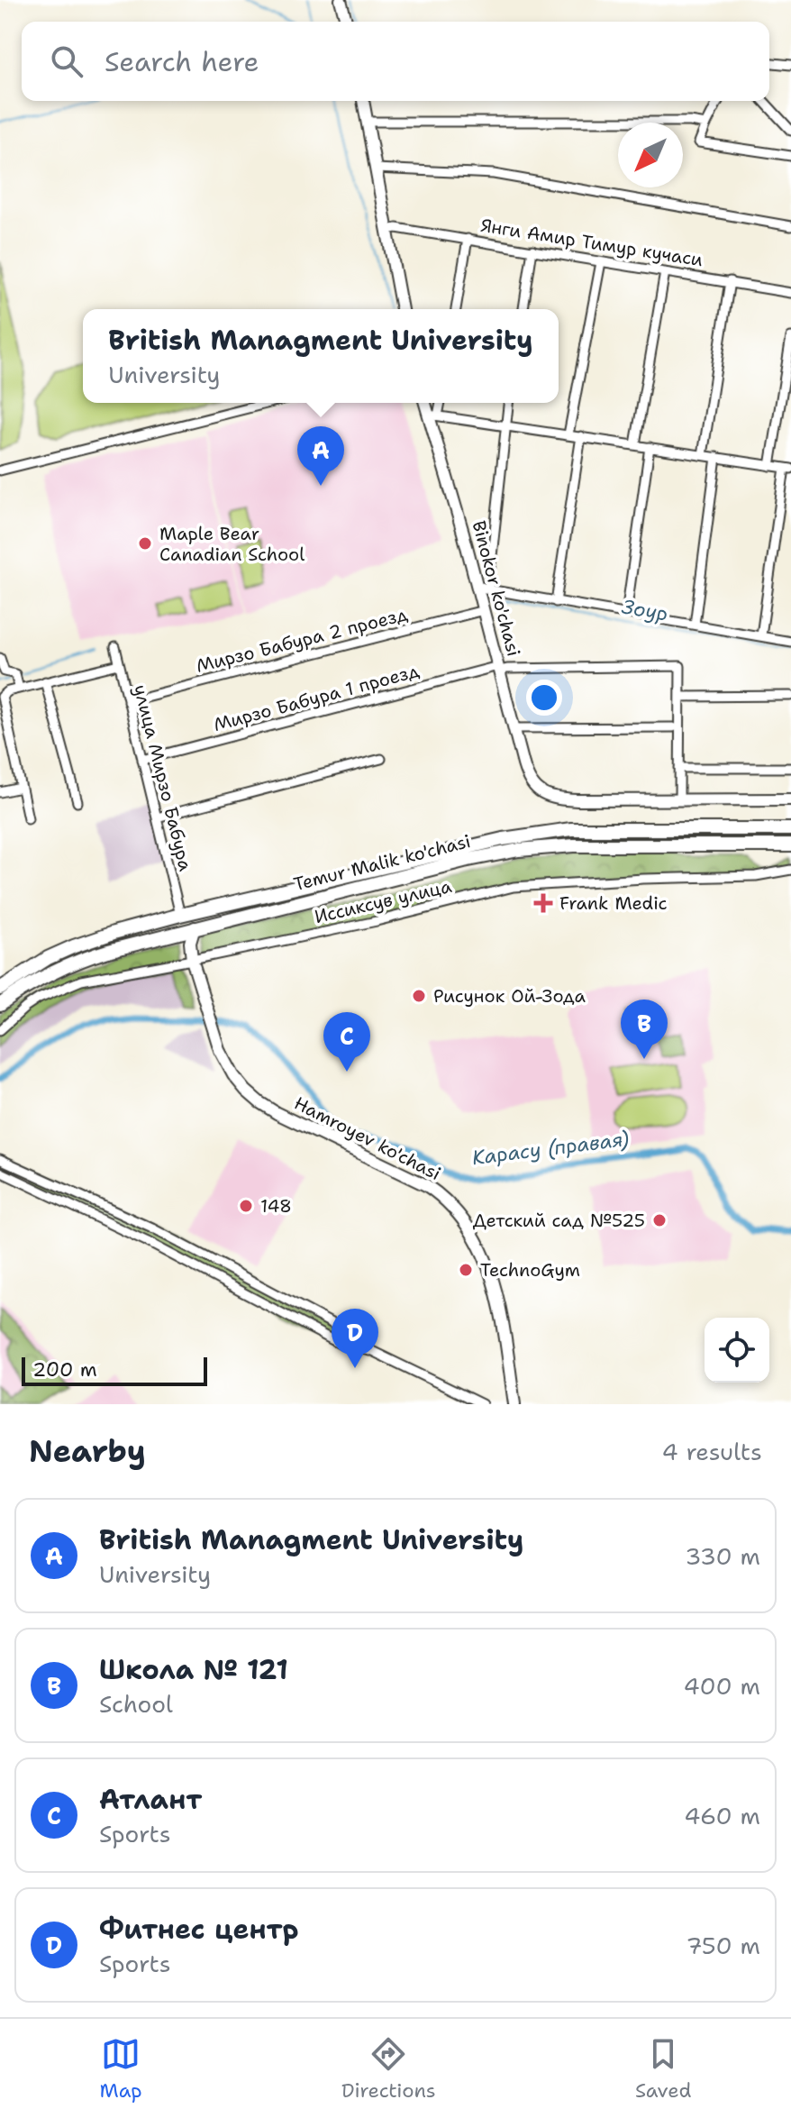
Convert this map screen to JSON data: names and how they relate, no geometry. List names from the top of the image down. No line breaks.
{"streets":{"highway":["Temur Malik ko'chasi"],"main road":["Binokor ko'chasi","Hamroyev ko'chasi"],"street":["Янги Амир Тимур кучаси","Мирзо Бабура 2 проезд","Мирзо Бабура 1 проезд","улица Мирзо Бабура","Иссиксув улица"]},"crossings":[["Binokor ko'chasi","Мирзо Бабура 2 проезд"],["Binokor ko'chasi","Мирзо Бабура 1 проезд"],["Мирзо Бабура 2 проезд","улица Мирзо Бабура"],["Мирзо Бабура 1 проезд","улица Мирзо Бабура"],["улица Мирзо Бабура","Temur Malik ko'chasi"],["Temur Malik ko'chasi","Hamroyev ko'chasi"],["Иссиксув улица","Hamroyev ko'chasi"]],"water":["Зоур","Карасу (правая)"],"places":{"other":["Maple Bear Canadian School","Рисунок Ой-Зода","148","Детский сад №525","TechnoGym"],"health":["Frank Medic"]},"scale_bar":"200 m","north":"bottom left","page":{"search":"Search here","popup":["British Managment University","University"],"pins":["A","B","C","D"],"scale":"200 m","heading":["Nearby","4 results"],"list":[{"mark":"A","name":"British Managment University","note":"University","value":"330 m"},{"mark":"B","name":"Школа № 121","note":"School","value":"400 m"},{"mark":"C","name":"Атлант","note":"Sports","value":"460 m"},{"mark":"D","name":"Фитнес центр","note":"Sports","value":"750 m"}],"nav":["Map","Directions","Saved"]}}
